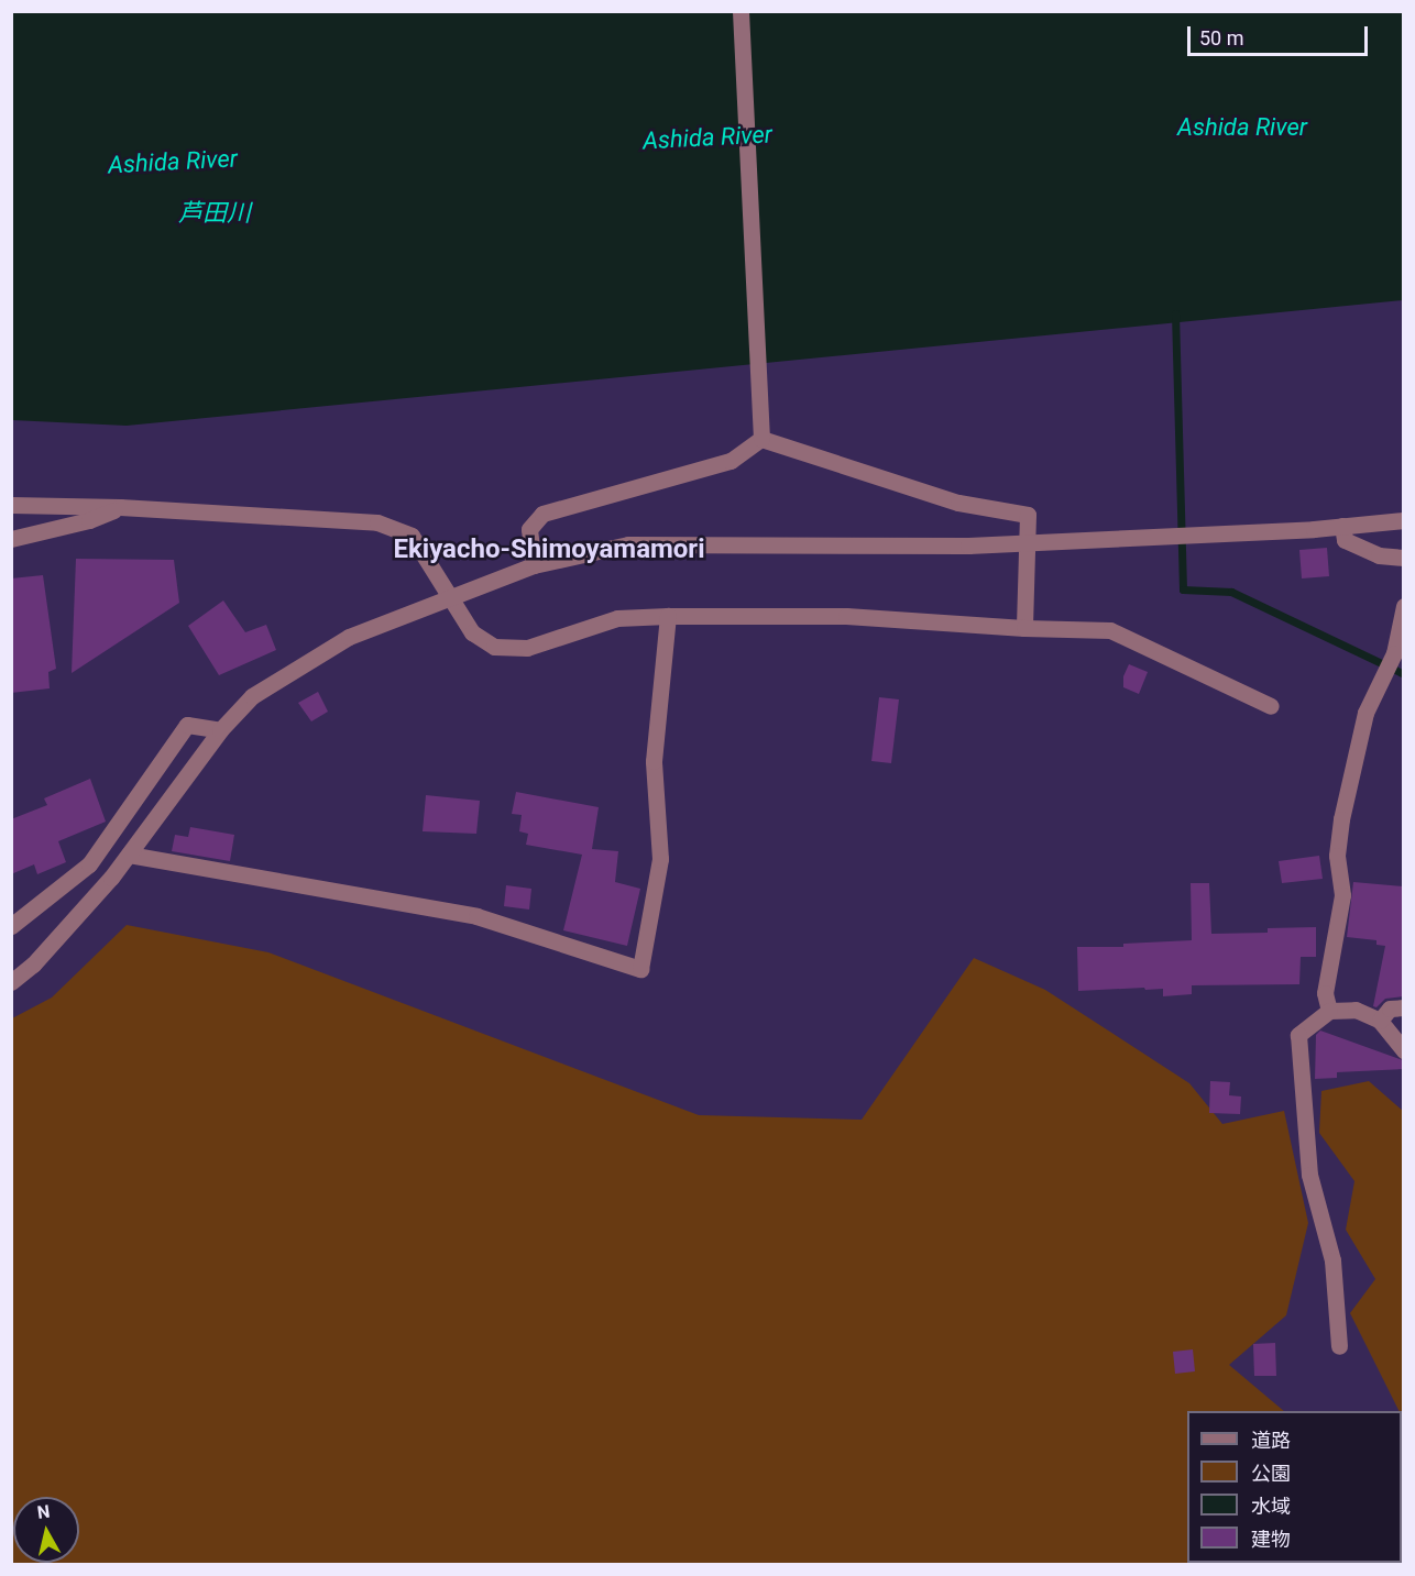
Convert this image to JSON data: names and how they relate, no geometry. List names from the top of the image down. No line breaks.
{"districts":["Ekiyacho-Shimoyamamori"],"water":["Ashida River","芦田川"],"legend":["道路","公園","水域","建物"],"scale_bar":"50 m","north":"top"}
